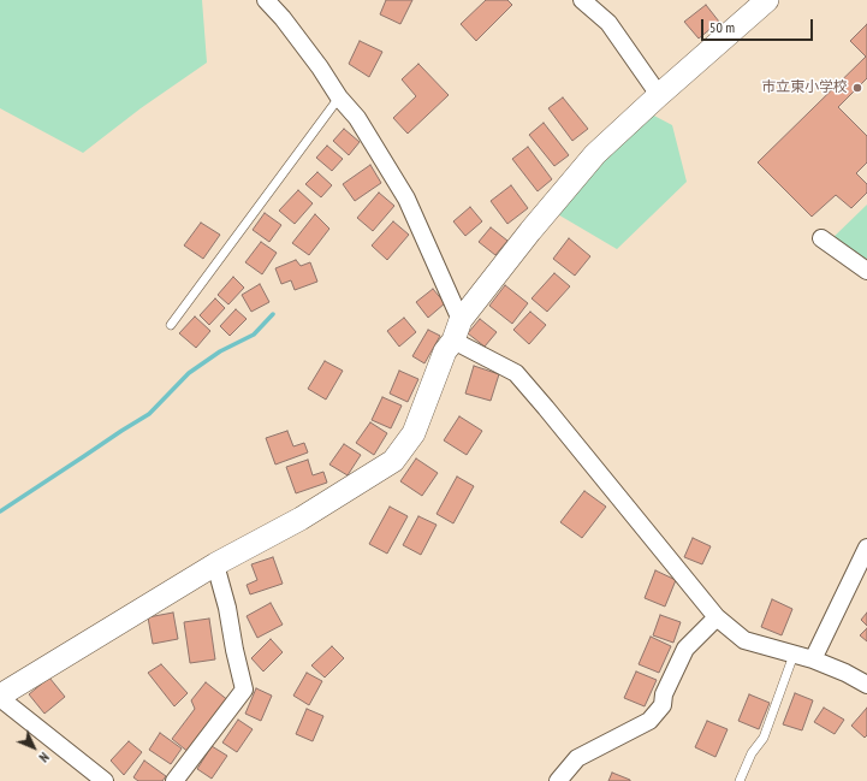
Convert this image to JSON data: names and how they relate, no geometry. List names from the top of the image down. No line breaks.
{"places":["市立東小学校"],"scale_bar":"50 m","north":"bottom right"}
